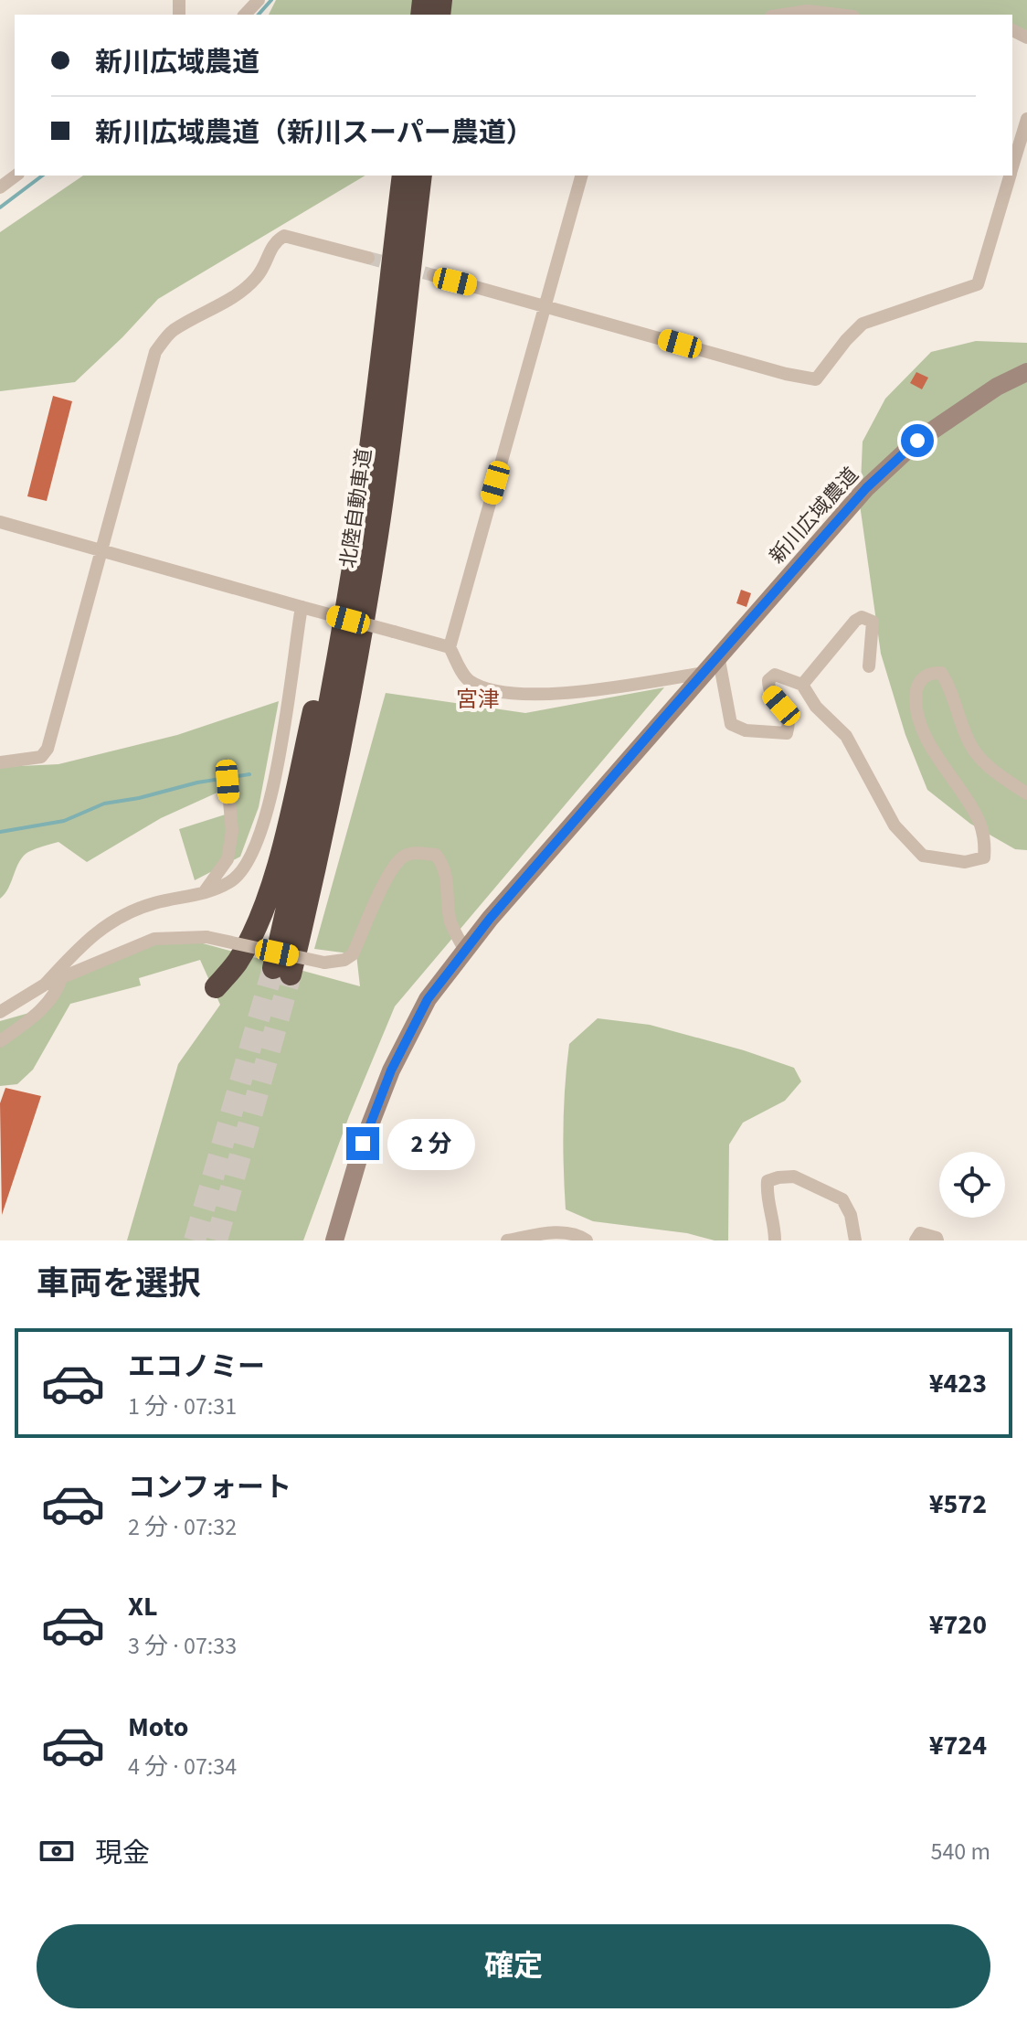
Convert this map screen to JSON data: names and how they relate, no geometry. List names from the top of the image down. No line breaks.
{"streets":{"highway":["北陸自動車道"],"street":["新川広域農道"]},"districts":["宮津"],"page":{"banner":["新川広域農道","新川広域農道（新川スーパー農道）"],"bubble":"2 分","heading":"車両を選択","list":[{"name":"エコノミー","note":"1 分 · 07:31","value":"¥423"},{"name":"コンフォート","note":"2 分 · 07:32","value":"¥572"},{"name":"XL","note":"3 分 · 07:33","value":"¥720"},{"name":"Moto","note":"4 分 · 07:34","value":"¥724"}],"pay":["現金","540 m"],"buttons":"確定"}}
